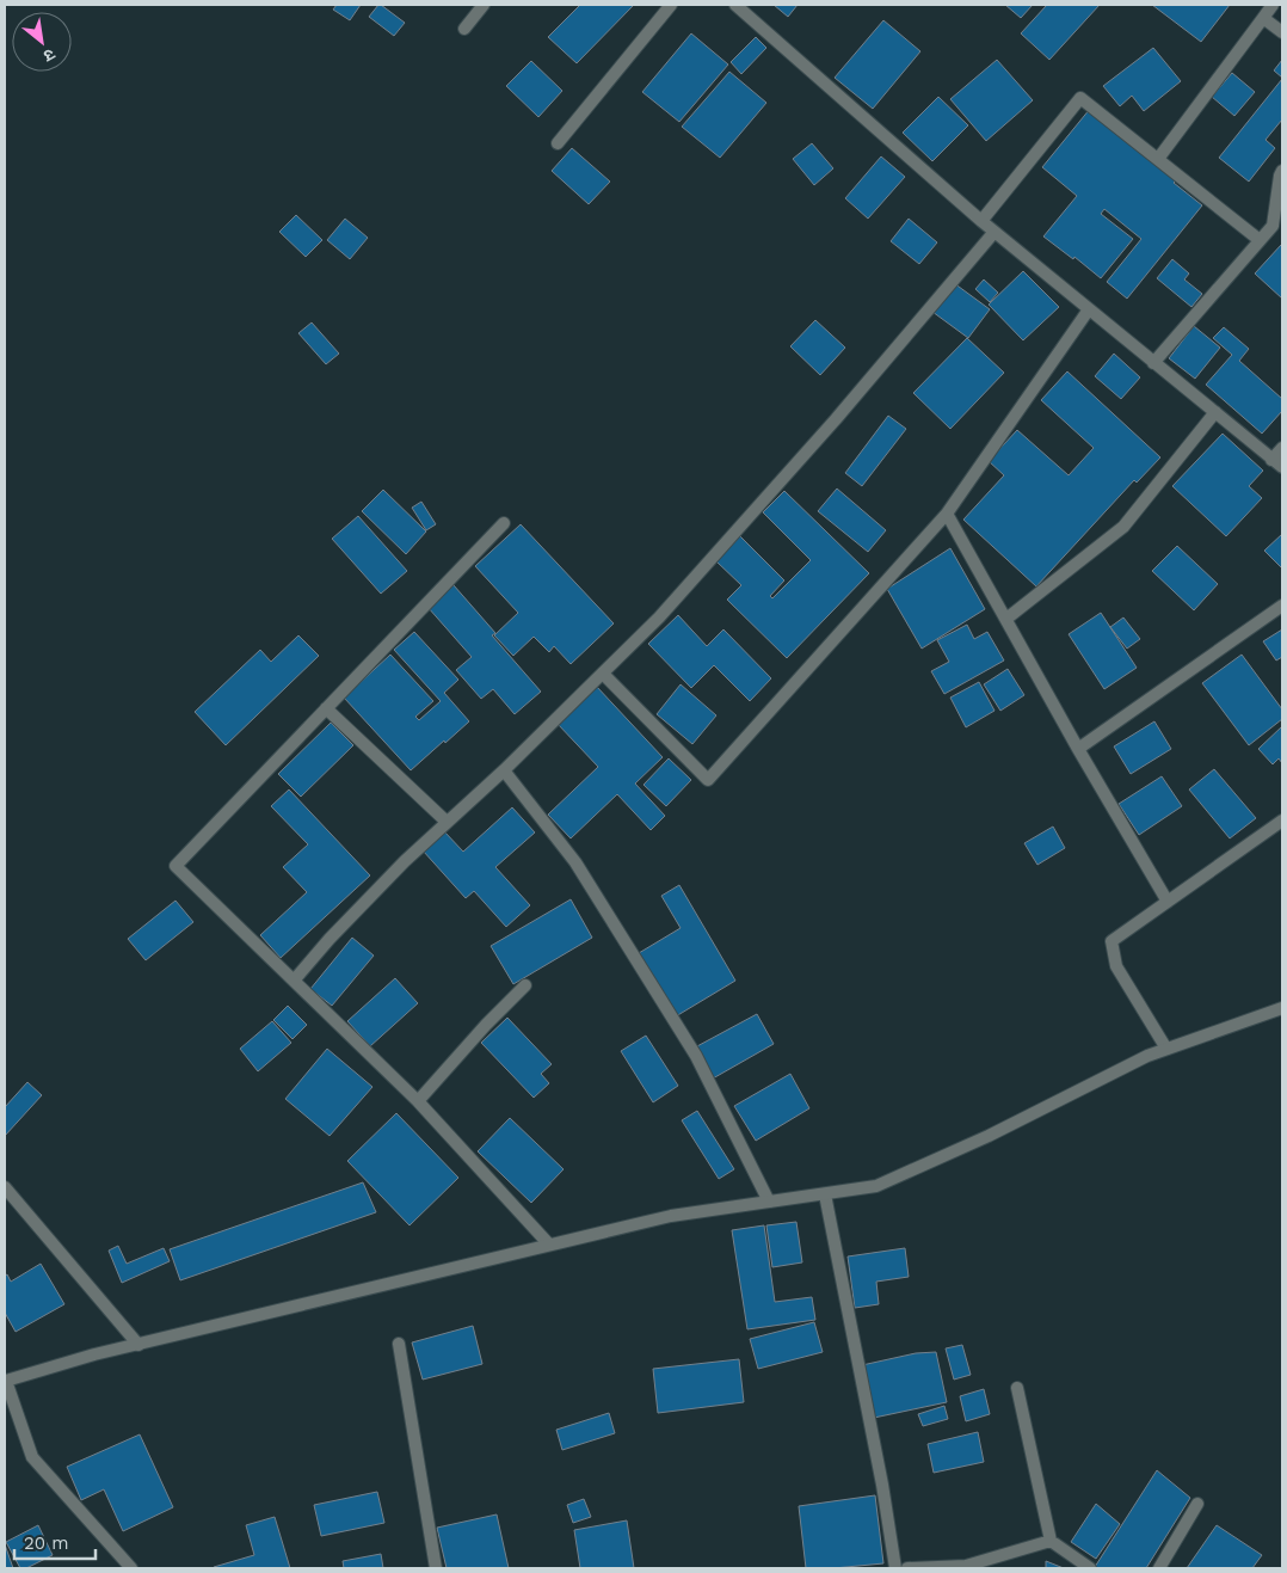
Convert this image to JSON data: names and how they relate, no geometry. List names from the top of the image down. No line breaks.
{"scale_bar":"20 m","north":"bottom right"}
